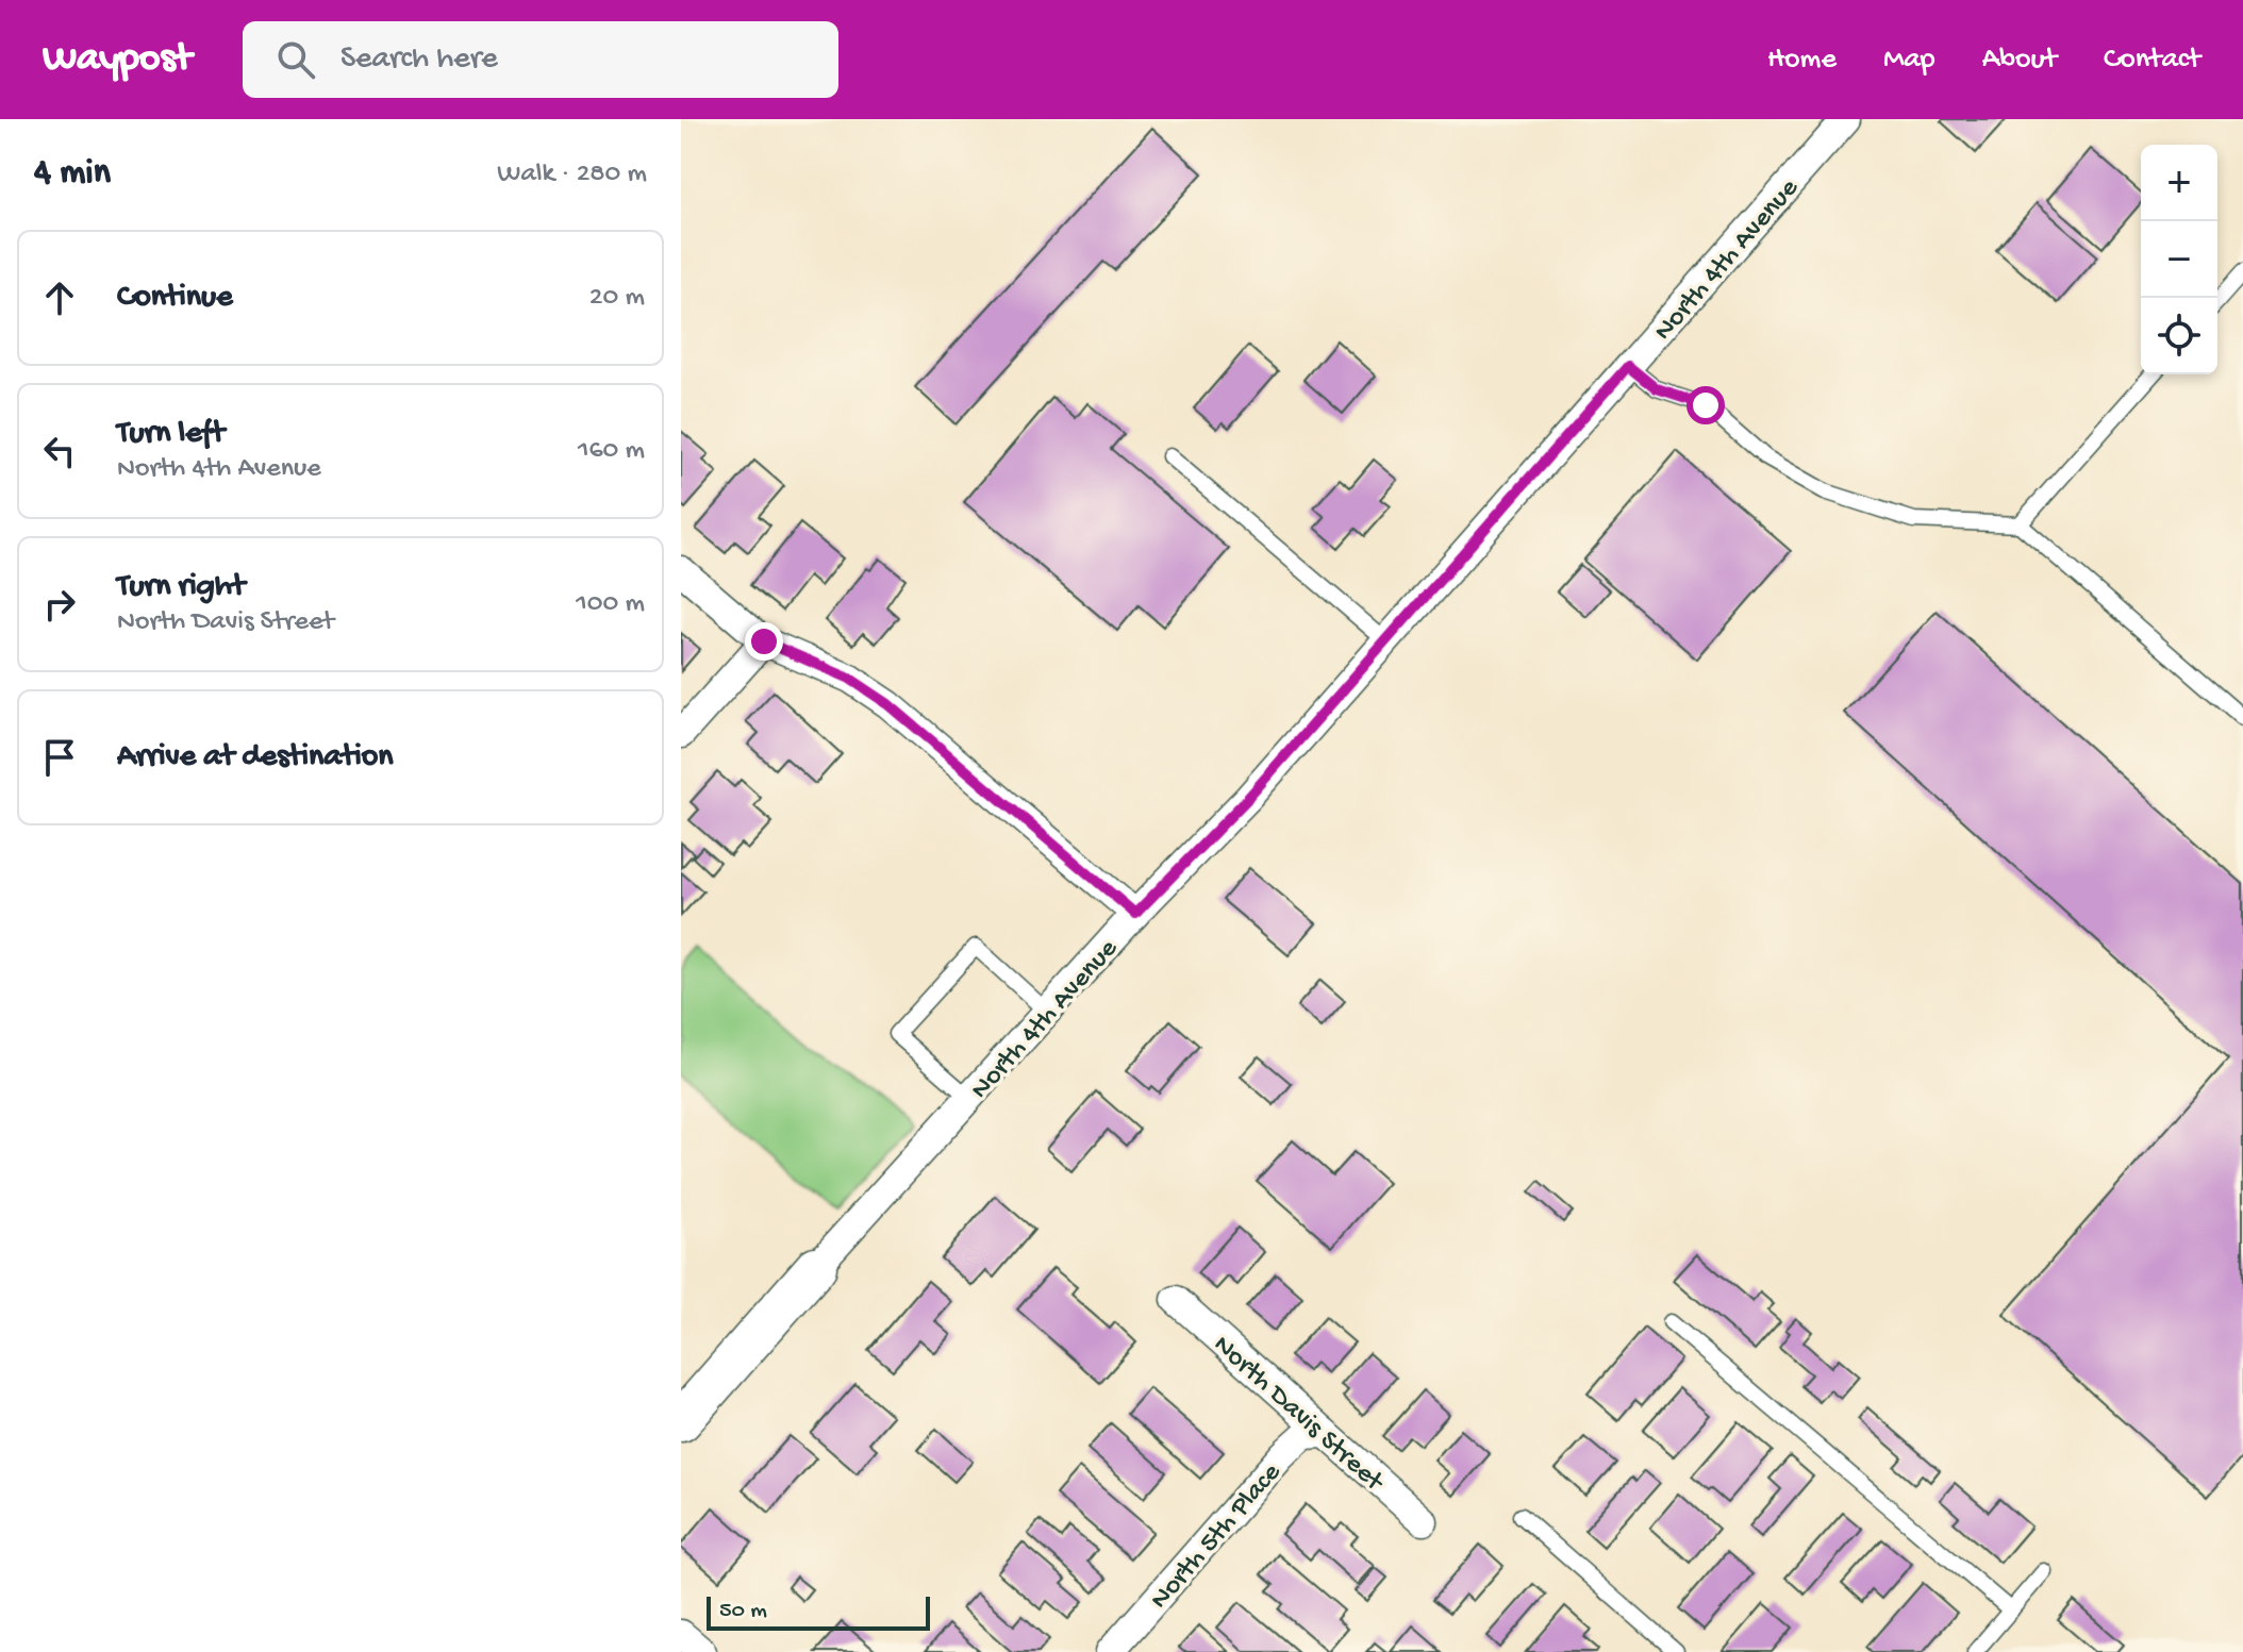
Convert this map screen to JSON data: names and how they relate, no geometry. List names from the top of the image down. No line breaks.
{"streets":{"street":["North 4th Avenue","North Davis Street","North 5th Place"]},"crossings":[["North Davis Street","North 5th Place"]],"scale_bar":"50 m","page":{"header":"Waypost","search":"Search here","nav":["Home","Map","About","Contact"],"heading":["4 min","Walk · 280 m"],"map_buttons":["+","−"],"list":[["Continue","20 m"],["Turn left","North 4th Avenue","160 m"],["Turn right","North Davis Street","100 m"],"Arrive at destination"],"scale":"50 m"}}
